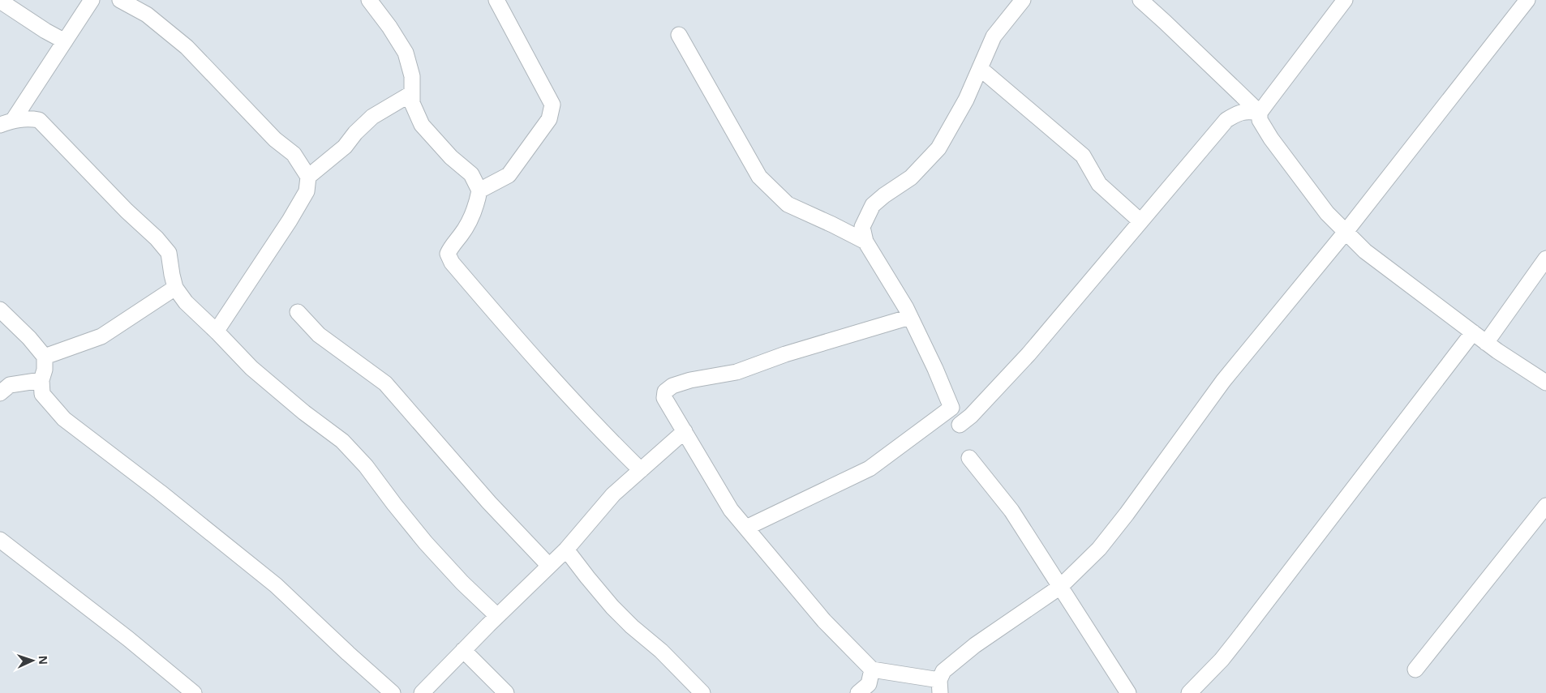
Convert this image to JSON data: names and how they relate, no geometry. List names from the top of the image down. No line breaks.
{"north":"right"}
